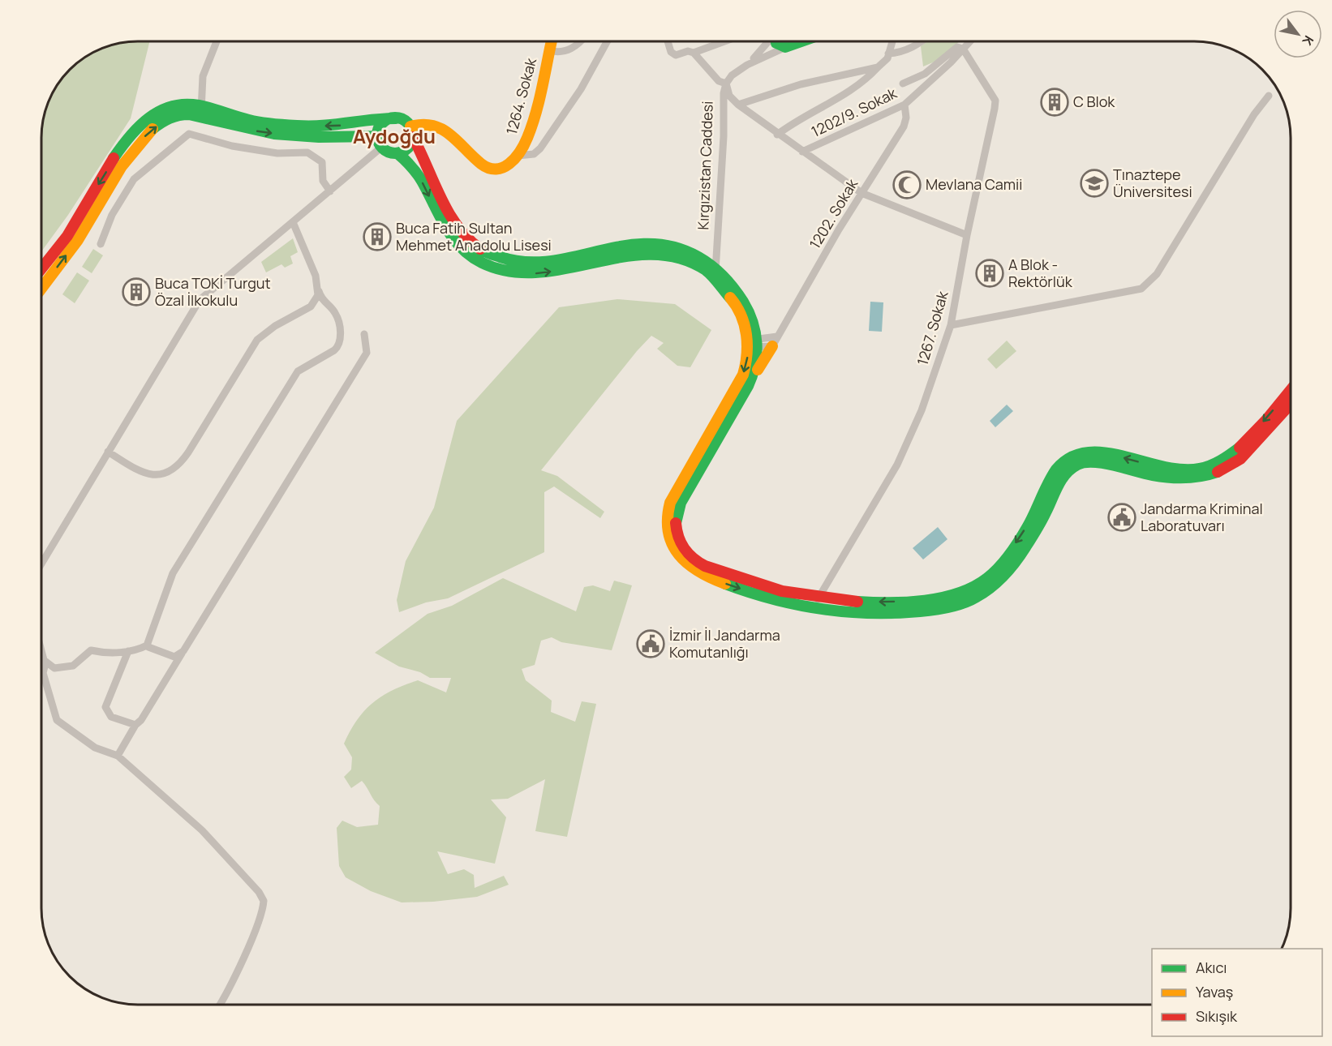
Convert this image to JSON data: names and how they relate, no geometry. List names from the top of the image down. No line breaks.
{"streets":{"main road":["1264. Sokak","Kırgızistan Caddesi"],"street":["1202/9. Sokak","1202. Sokak","1267. Sokak"]},"crossings":[["1202/9. Sokak","1202. Sokak"],["1202/9. Sokak","1267. Sokak"]],"districts":["Aydoğdu"],"places":{"building":["C Blok","Buca Fatih Sultan Mehmet Anadolu Lisesi","A Blok - Rektörlük","Buca TOKİ Turgut Özal İlkokulu"],"school or university":["Tınaztepe Üniversitesi"],"mosque":["Mevlana Camii"],"public building":["Jandarma Kriminal Laboratuvarı","İzmir İl Jandarma Komutanlığı"]},"legend":["Akıcı","Yavaş","Sıkışık"],"north":"bottom right"}
